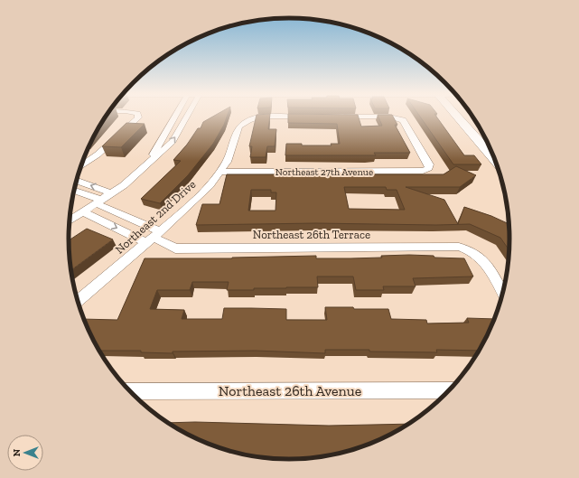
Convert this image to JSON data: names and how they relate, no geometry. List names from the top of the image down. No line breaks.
{"streets":{"street":["Northeast 27th Avenue","Northeast 2nd Drive","Northeast 26th Terrace","Northeast 26th Avenue"]},"crossings":[["Northeast 27th Avenue","Northeast 2nd Drive"],["Northeast 2nd Drive","Northeast 26th Terrace"]],"north":"left"}
